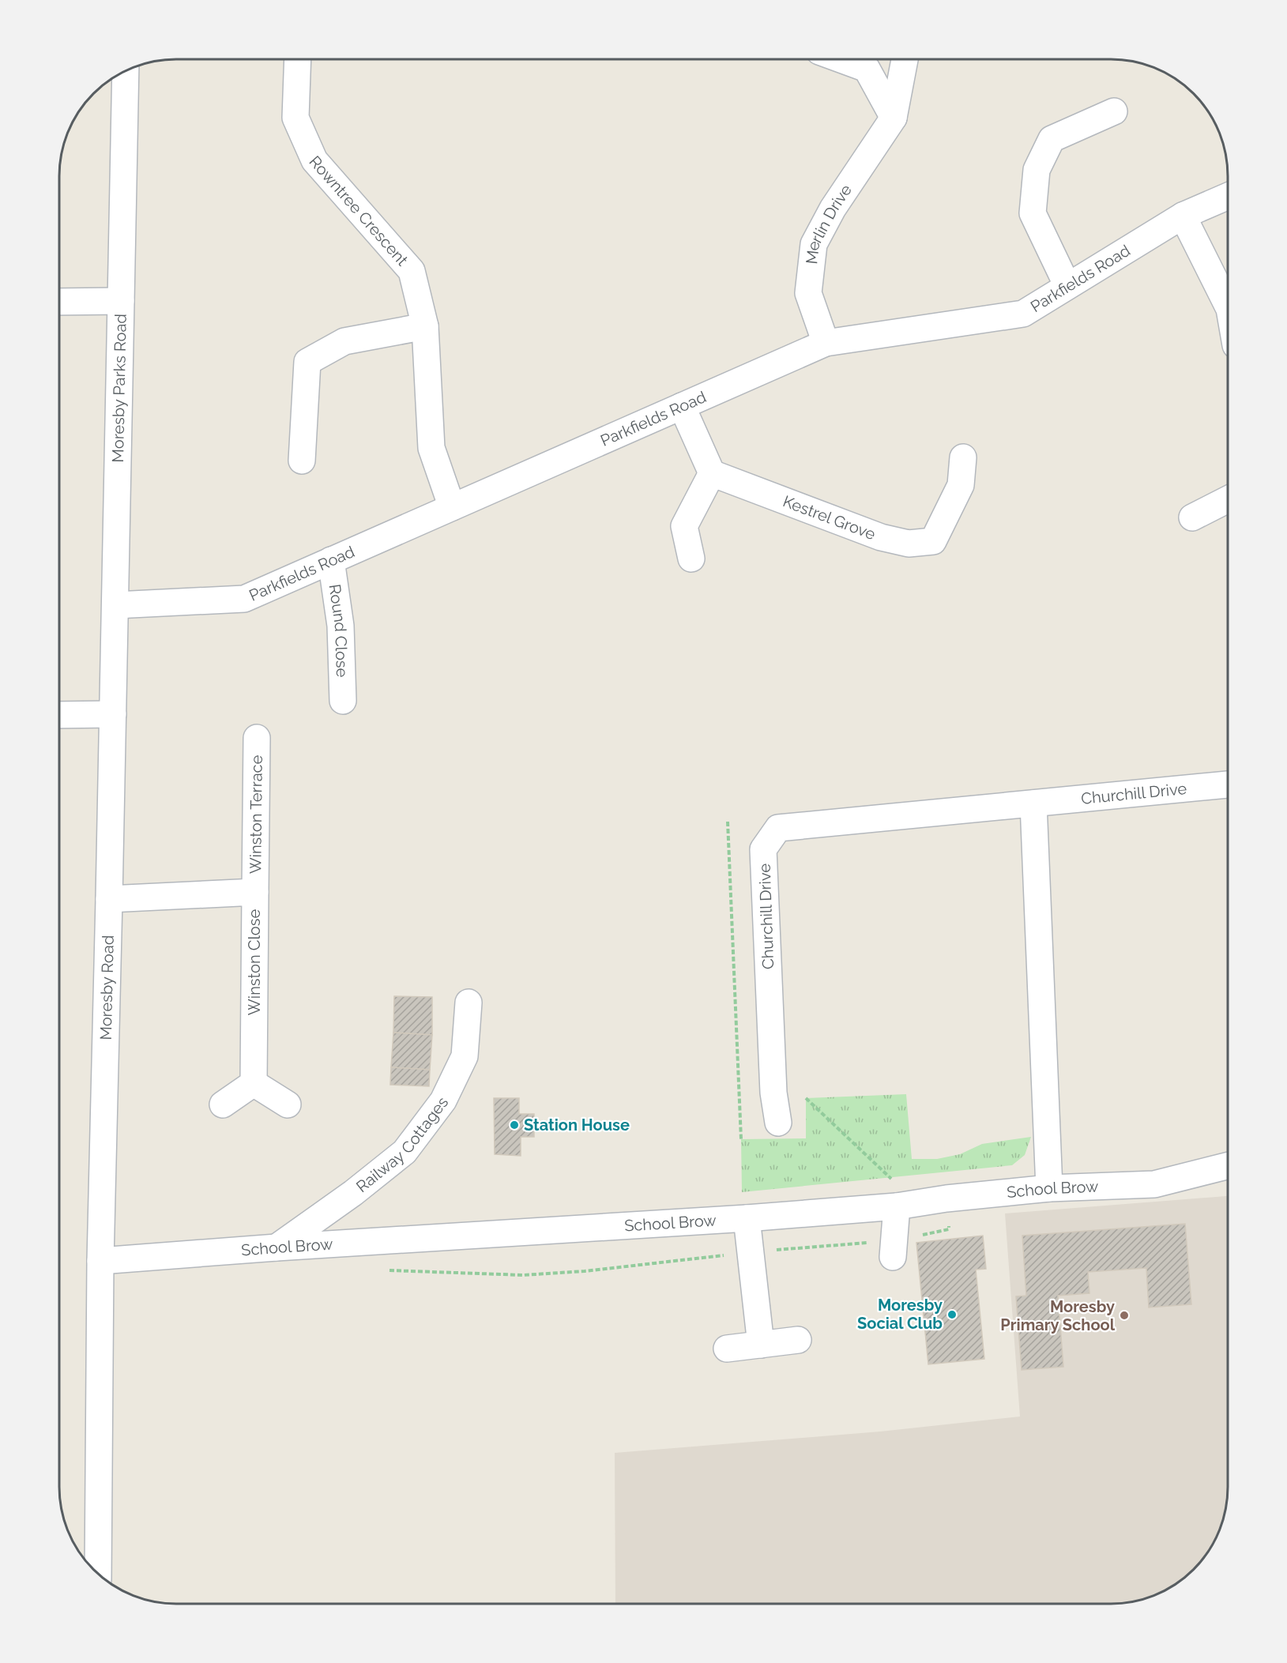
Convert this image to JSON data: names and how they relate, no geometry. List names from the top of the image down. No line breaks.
{"streets":{"street":["Rowntree Crescent","Merlin Drive","Parkfields Road","Moresby Parks Road","Kestrel Grove","Round Close","Churchill Drive","Winston Terrace","Winston Close","Moresby Road","Railway Cottages","School Brow"]},"crossings":[["Rowntree Crescent","Parkfields Road"],["Merlin Drive","Parkfields Road"],["Parkfields Road","Moresby Parks Road"],["Parkfields Road","Round Close"],["Moresby Parks Road","Moresby Road"],["Winston Terrace","Winston Close"],["Winston Close","Moresby Road"],["Moresby Road","School Brow"],["Railway Cottages","School Brow"]],"places":["Station House","Moresby Social Club","Moresby Primary School"]}
